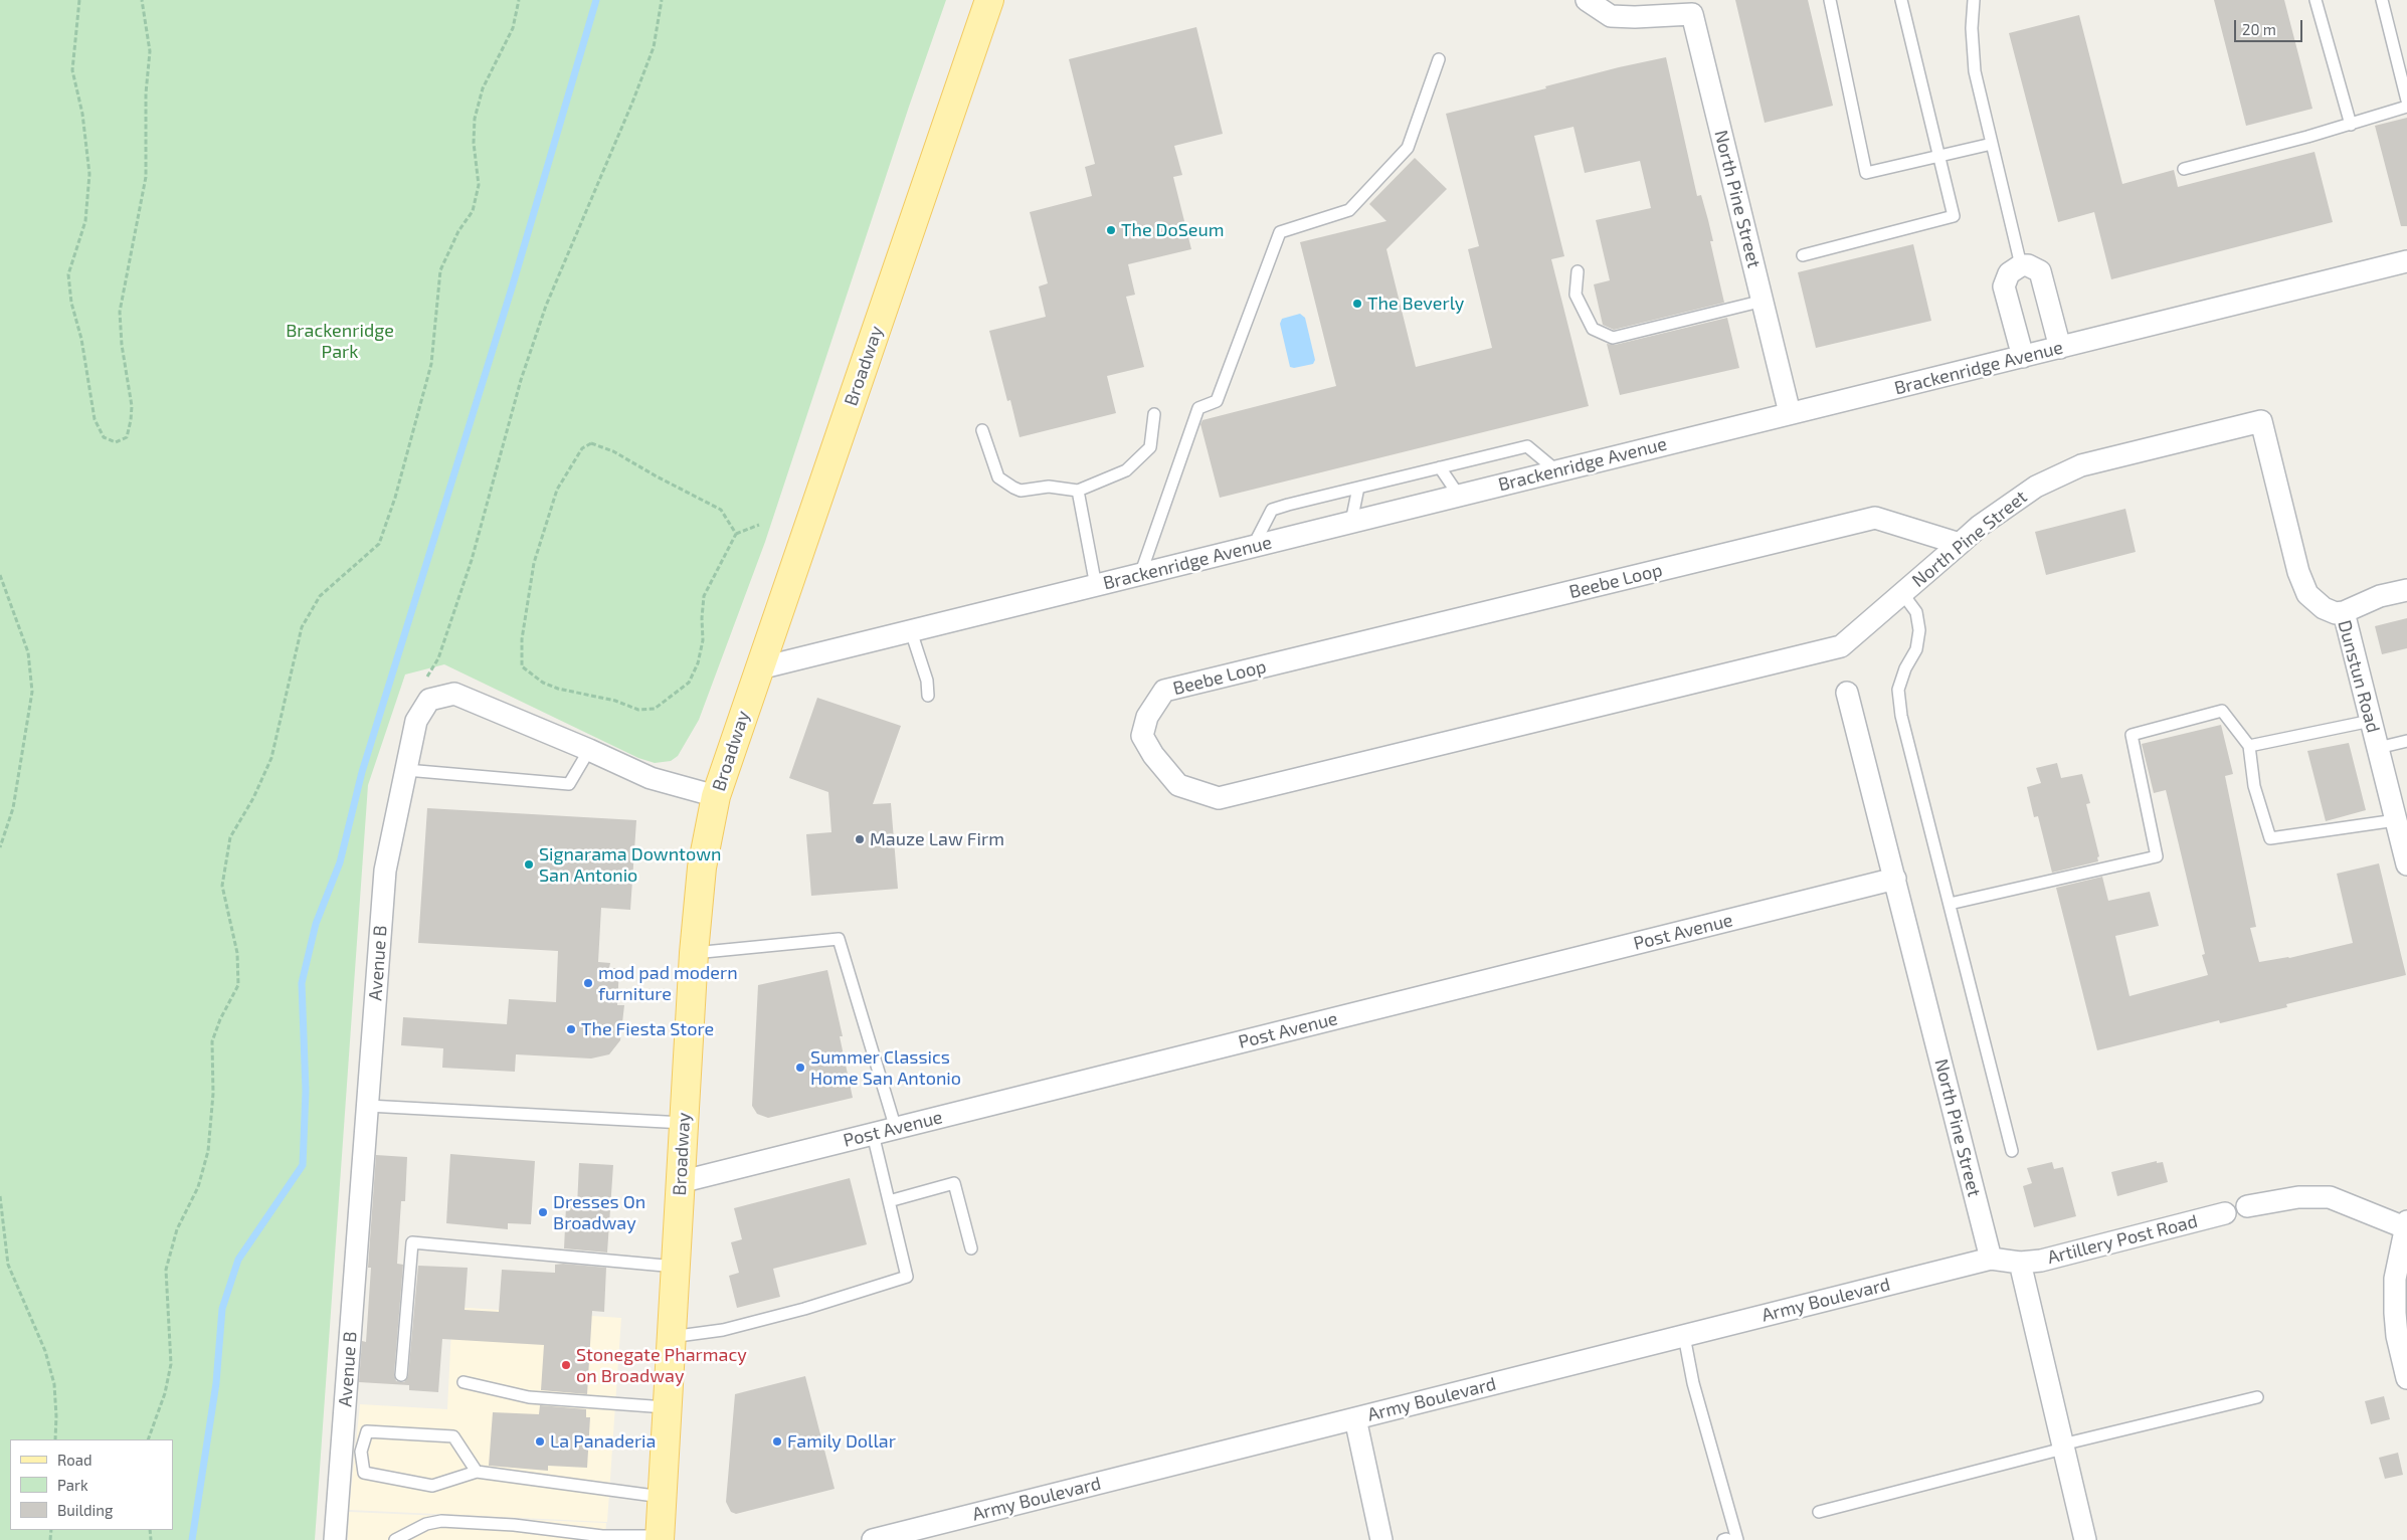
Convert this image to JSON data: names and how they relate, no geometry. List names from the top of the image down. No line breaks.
{"streets":{"main road":["Broadway"],"street":["North Pine Street","Brackenridge Avenue","Beebe Loop","Dunstun Road","Post Avenue","Avenue B","Artillery Post Road","Army Boulevard"]},"crossings":[["North Pine Street","Brackenridge Avenue"],["North Pine Street","Beebe Loop"],["North Pine Street","Dunstun Road"],["North Pine Street","Post Avenue"],["North Pine Street","Army Boulevard"],["Broadway","Brackenridge Avenue"],["Broadway","Post Avenue"]],"parks":["Brackenridge Park"],"places":["The DoSeum","The Beverly","Mauze Law Firm","Signarama Downtown San Antonio","mod pad modern furniture","The Fiesta Store","Summer Classics Home San Antonio","Dresses On Broadway","Stonegate Pharmacy on Broadway","La Panaderia","Family Dollar"],"legend":["Road","Park","Building"],"scale_bar":"20 m"}
